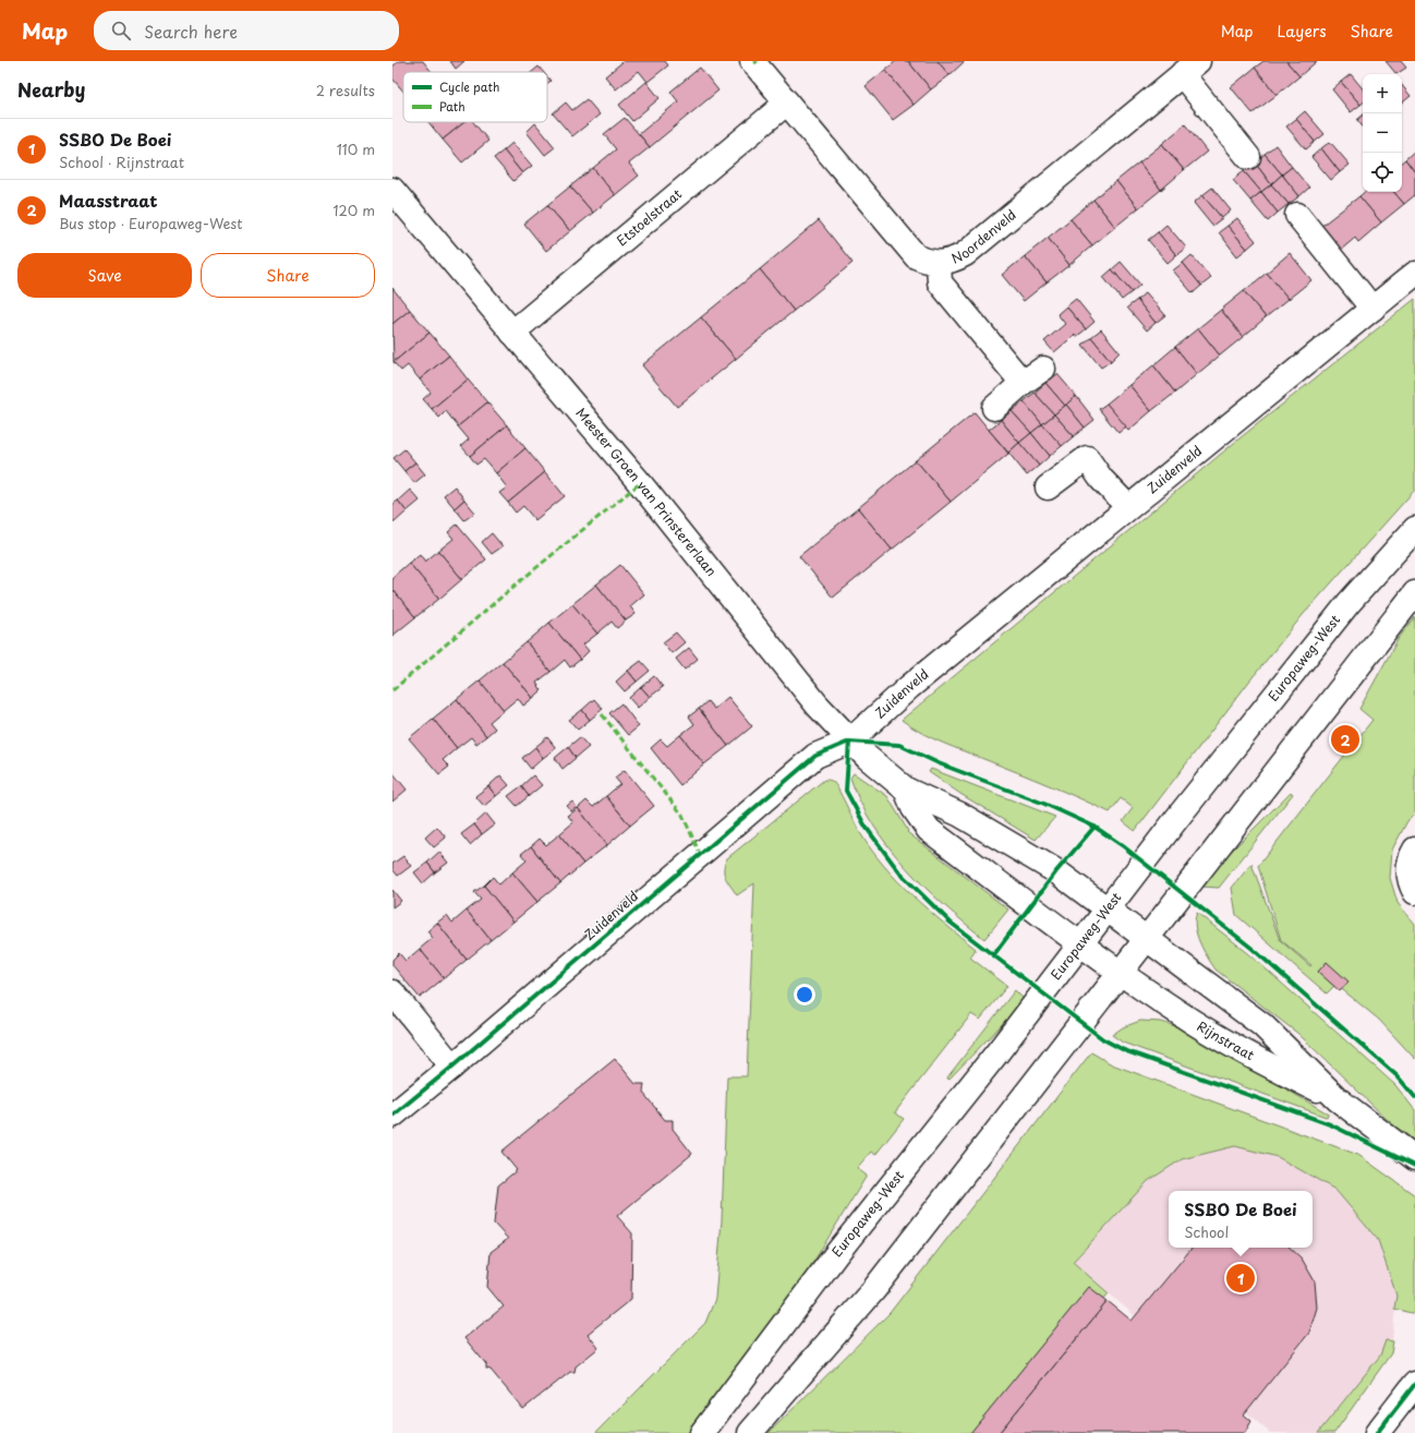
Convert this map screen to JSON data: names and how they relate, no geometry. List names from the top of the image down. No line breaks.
{"streets":{"street":["Etstoelstraat","Noordenveld","Zuidenveld","Meester Groen van Prinstererlaan","Europaweg-West","Rijnstraat"]},"crossings":[["Etstoelstraat","Noordenveld"],["Etstoelstraat","Meester Groen van Prinstererlaan"],["Zuidenveld","Meester Groen van Prinstererlaan"],["Meester Groen van Prinstererlaan","Europaweg-West"],["Meester Groen van Prinstererlaan","Rijnstraat"],["Europaweg-West","Rijnstraat"]],"legend":["Cycle path","Path"],"page":{"header":"Map","search":"Search here","nav":["Map","Layers","Share"],"heading":["Nearby","2 results"],"map_buttons":["+","−"],"list":[{"mark":"1","name":"SSBO De Boei","note":"School · Rijnstraat","value":"110 m"},{"mark":"2","name":"Maasstraat","note":"Bus stop · Europaweg-West","value":"120 m"}],"buttons":["Save","Share"],"pins":["2","1"],"popup":["SSBO De Boei","School"]}}
